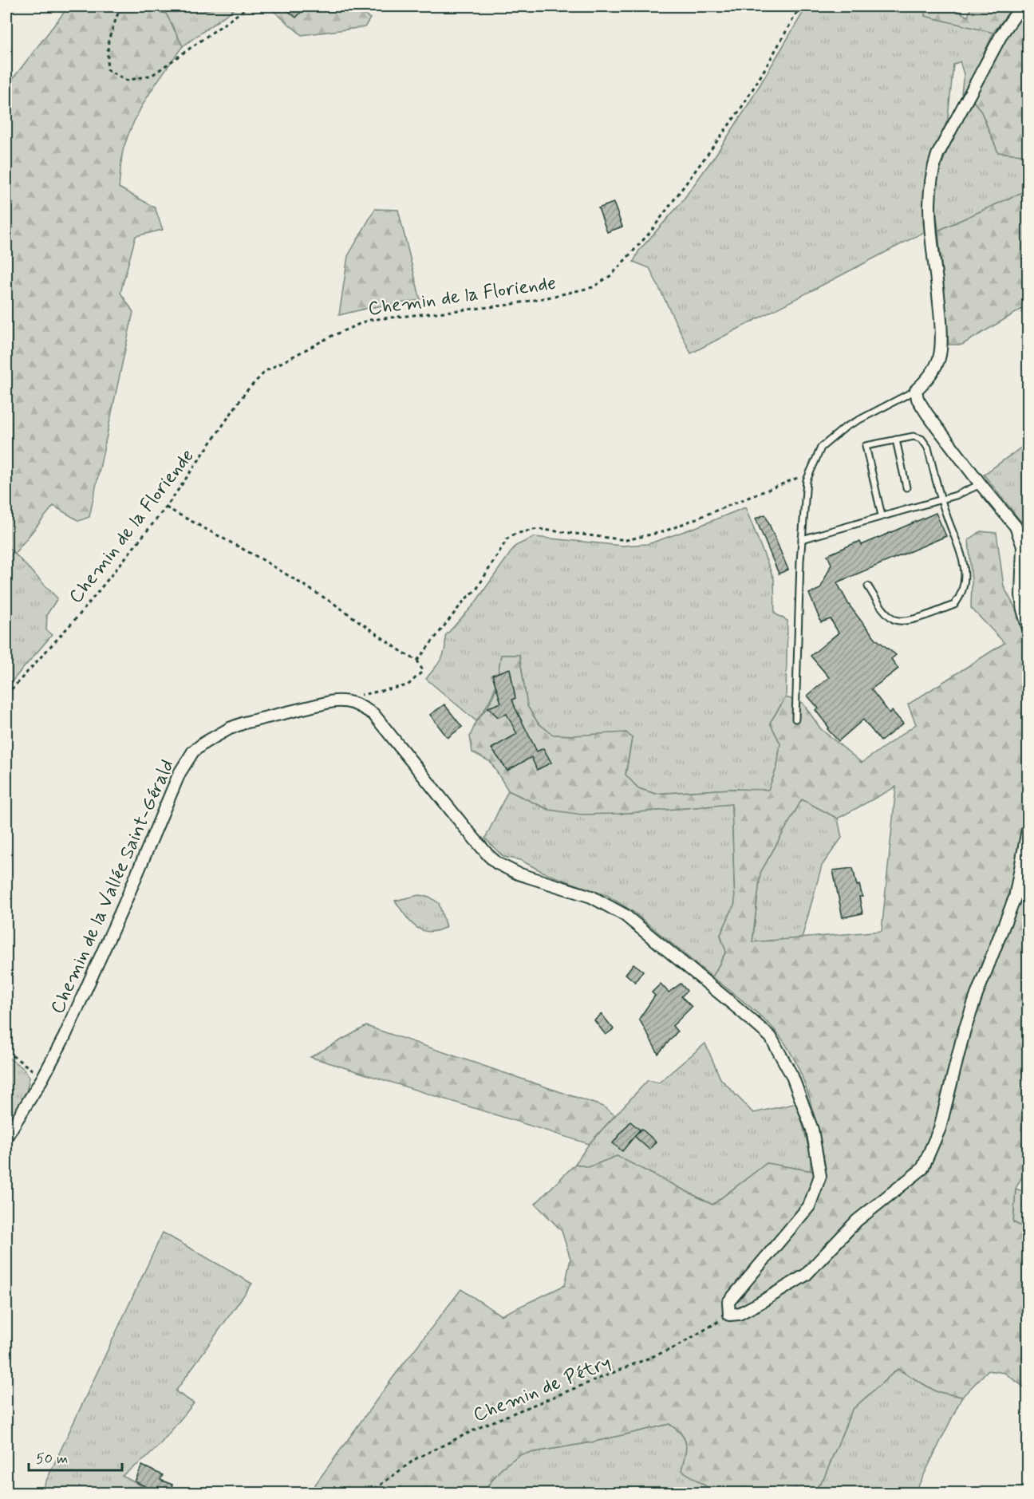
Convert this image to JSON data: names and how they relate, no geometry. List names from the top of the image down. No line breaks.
{"streets":{"street":["Chemin de la Vallée Saint-Gérald"],"path":["Chemin de la Floriende","Chemin de Pétry"]},"crossings":[["Chemin de la Vallée Saint-Gérald","Chemin de Pétry"]],"scale_bar":"50 m"}
